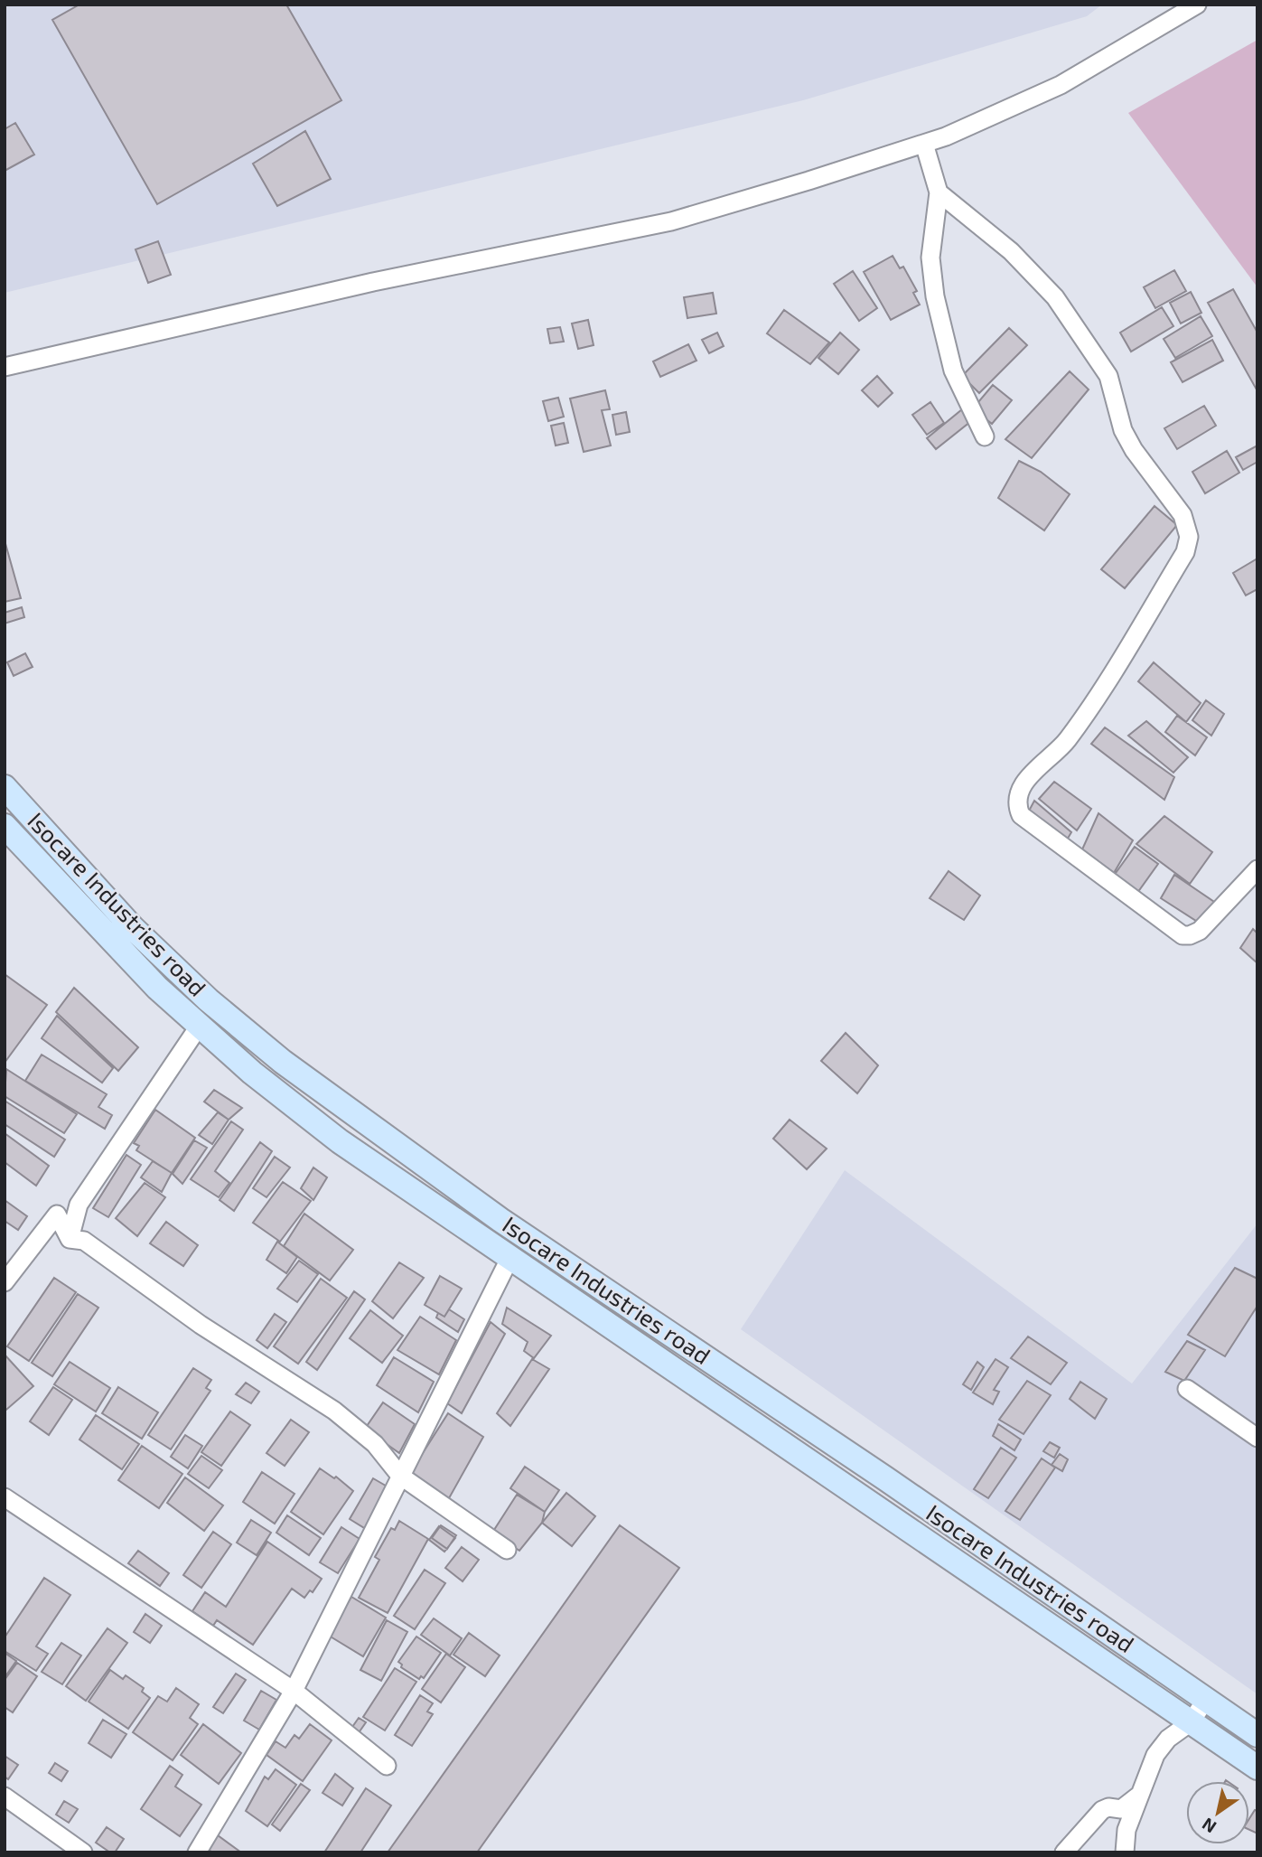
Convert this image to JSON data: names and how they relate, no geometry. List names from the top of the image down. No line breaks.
{"streets":{"street":["Isocare Industries road"]},"north":"bottom left"}
